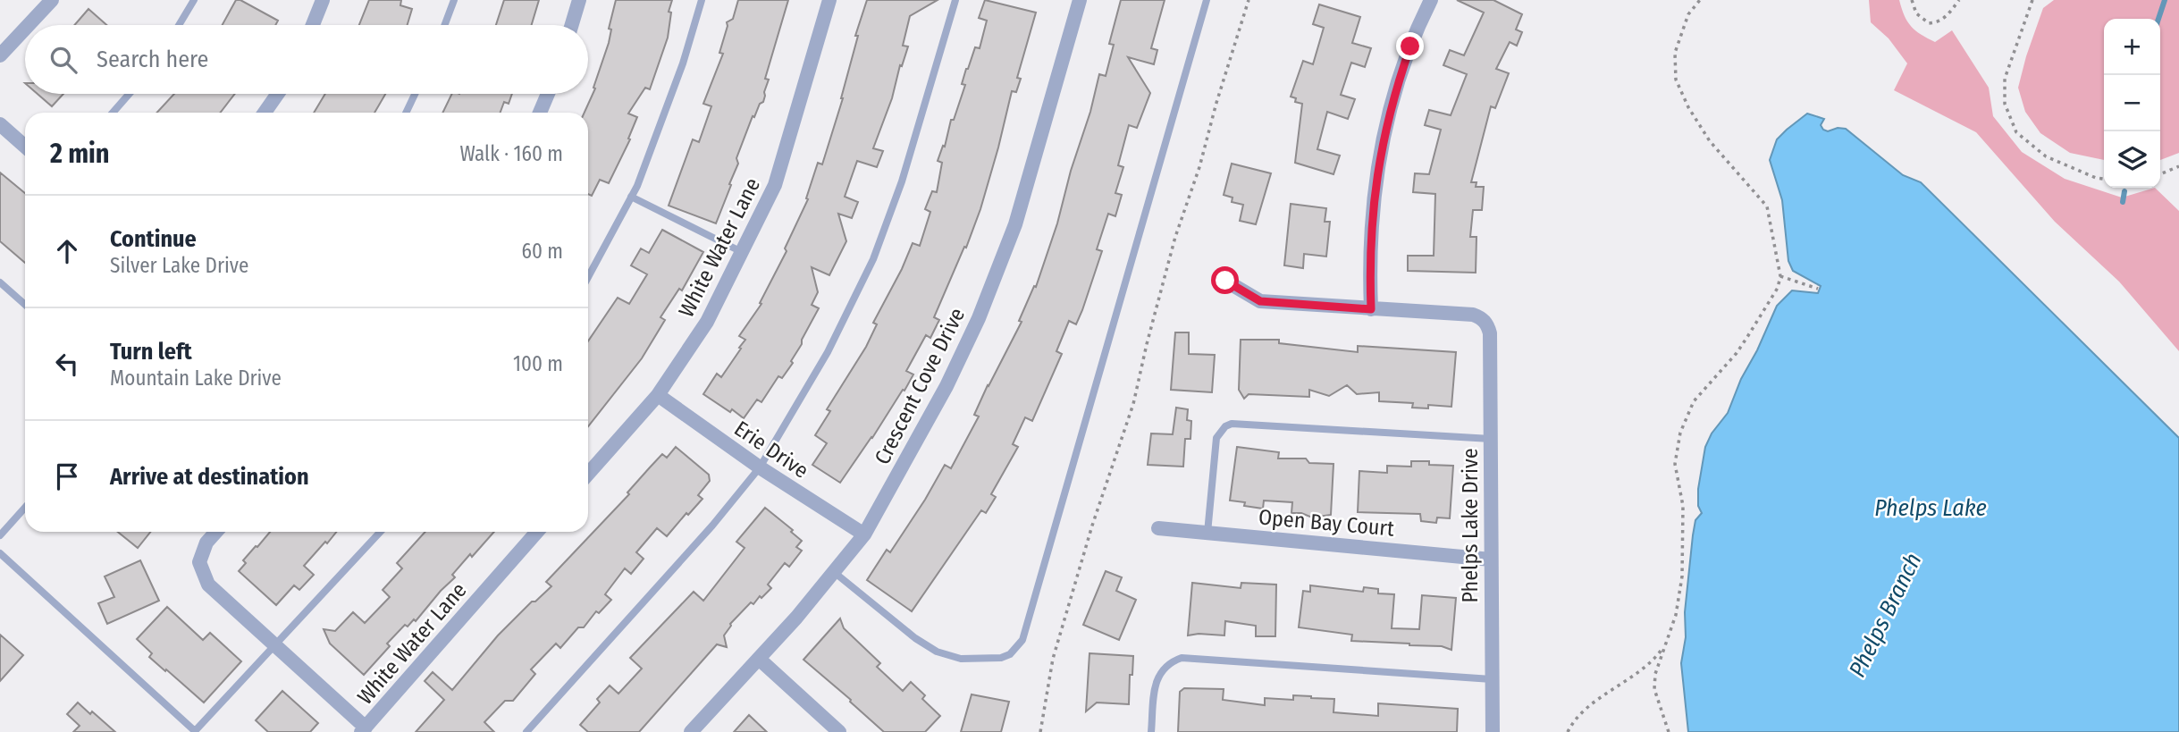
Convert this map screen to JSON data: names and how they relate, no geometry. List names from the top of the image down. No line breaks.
{"streets":{"street":["White Water Lane","Crescent Cove Drive","Erie Drive","Open Bay Court","Phelps Lake Drive"]},"crossings":[["White Water Lane","Erie Drive"],["Crescent Cove Drive","Erie Drive"],["Open Bay Court","Phelps Lake Drive"]],"water":["Phelps Lake","Phelps Branch"],"page":{"map_buttons":["+","−"],"search":"Search here","heading":["2 min","Walk · 160 m"],"list":[["Continue","Silver Lake Drive","60 m"],["Turn left","Mountain Lake Drive","100 m"],"Arrive at destination"]}}
